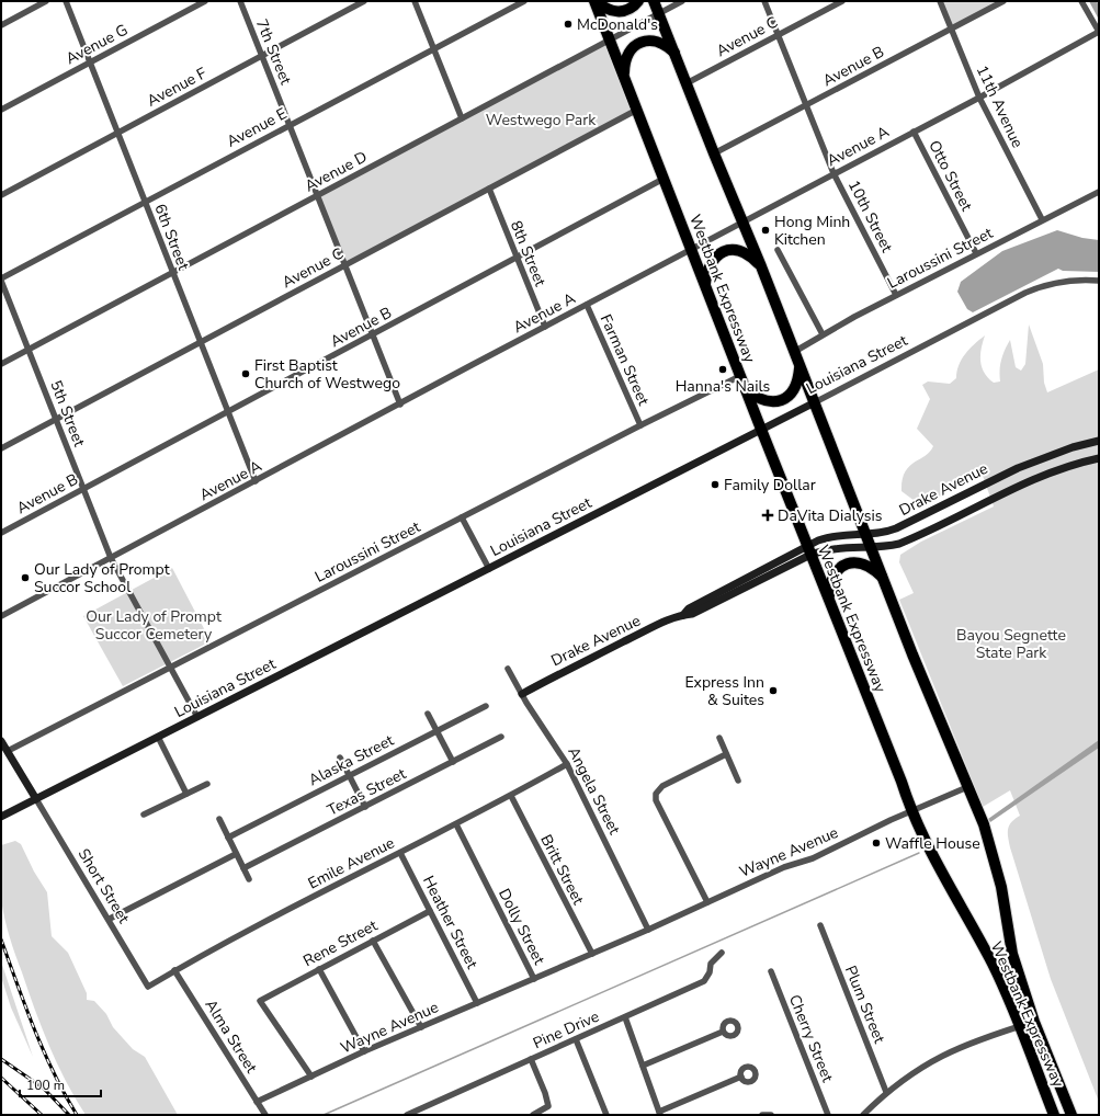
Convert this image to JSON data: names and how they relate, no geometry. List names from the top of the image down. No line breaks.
{"streets":{"highway":["Westbank Expressway"],"main road":["Louisiana Street","Drake Avenue"],"street":["Avenue C","Avenue G","7th Street","Avenue B","Avenue F","11th Avenue","Avenue E","Avenue A","Avenue D","Otto Street","10th Street","6th Street","8th Street","Laroussini Street","Farman Street","5th Street","Alaska Street","Angela Street","Texas Street","Wayne Avenue","Emile Avenue","Britt Street","Short Street","Heather Street","Dolly Street","Rene Street","Plum Street","Pine Drive","Alma Street","Cherry Street"]},"crossings":[["Avenue C","7th Street"],["Avenue C","10th Street"],["Avenue C","6th Street"],["Avenue C","8th Street"],["Avenue C","Westbank Expressway"],["Avenue C","5th Street"],["Avenue G","6th Street"],["7th Street","Avenue B"],["7th Street","Avenue F"],["7th Street","Avenue E"],["7th Street","Avenue A"],["7th Street","Avenue D"],["Avenue B","11th Avenue"],["Avenue B","10th Street"],["Avenue B","6th Street"],["Avenue B","8th Street"],["Avenue B","Westbank Expressway"],["Avenue B","5th Street"],["Avenue F","6th Street"],["11th Avenue","Avenue A"],["11th Avenue","Laroussini Street"],["Avenue E","6th Street"],["Avenue E","5th Street"],["Avenue A","Otto Street"],["Avenue A","10th Street"],["Avenue A","6th Street"],["Avenue A","8th Street"],["Avenue A","Westbank Expressway"],["Avenue A","Farman Street"],["Avenue A","5th Street"],["Avenue D","6th Street"],["Avenue D","Westbank Expressway"],["Avenue D","5th Street"],["Otto Street","Laroussini Street"],["10th Street","Laroussini Street"],["Laroussini Street","Westbank Expressway"],["Laroussini Street","Farman Street"],["Laroussini Street","5th Street"],["Westbank Expressway","Louisiana Street"],["Westbank Expressway","Drake Avenue"],["Westbank Expressway","Wayne Avenue"],["Louisiana Street","5th Street"],["Louisiana Street","Short Street"],["Drake Avenue","Angela Street"],["Angela Street","Wayne Avenue"],["Angela Street","Emile Avenue"],["Wayne Avenue","Heather Street"],["Wayne Avenue","Dolly Street"],["Wayne Avenue","Rene Street"],["Wayne Avenue","Alma Street"],["Emile Avenue","Britt Street"],["Emile Avenue","Short Street"],["Emile Avenue","Heather Street"],["Emile Avenue","Dolly Street"],["Emile Avenue","Alma Street"],["Britt Street","Dolly Street"],["Heather Street","Rene Street"]],"parks":["Westwego Park","Our Lady of Prompt Succor Cemetery","Bayou Segnette State Park"],"places":{"other":["McDonald's","Hong Minh Kitchen","Hanna's Nails","First Baptist Church of Westwego","Family Dollar","Our Lady of Prompt Succor School","Express Inn & Suites","Waffle House"],"health":["DaVita Dialysis"]},"scale_bar":"100 m"}
